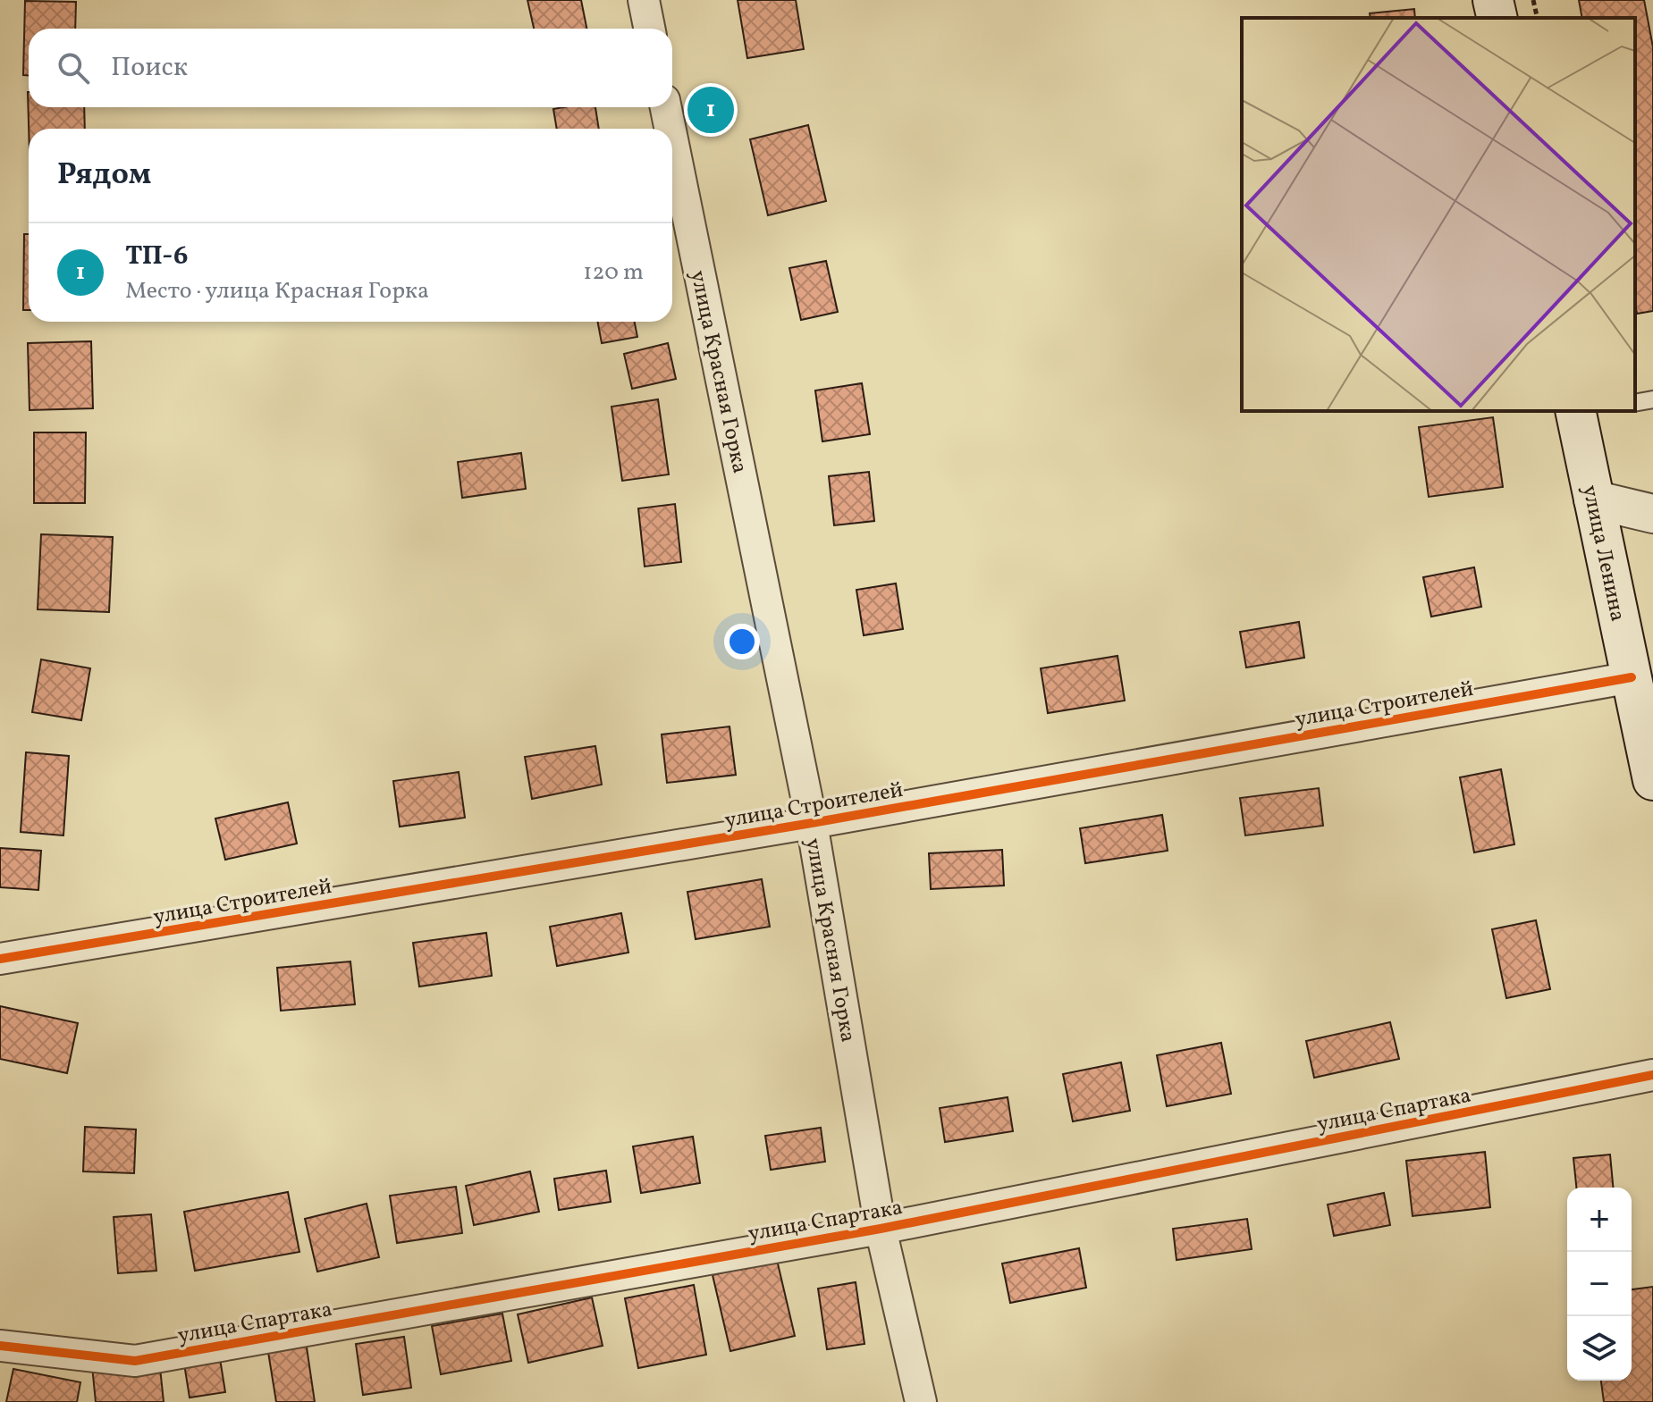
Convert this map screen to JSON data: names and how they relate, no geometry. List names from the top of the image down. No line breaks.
{"streets":{"main road":["улица Ленина"],"street":["улица Красная Горка","улица Строителей","улица Спартака"]},"crossings":[["улица Красная Горка","улица Строителей"],["улица Красная Горка","улица Спартака"],["улица Ленина","улица Строителей"]],"page":{"search":"Поиск","pins":"1","heading":"Рядом","list":[{"mark":"1","name":"ТП-6","note":"Место · улица Красная Горка","value":"120 m"}],"map_buttons":["+","−"]}}
